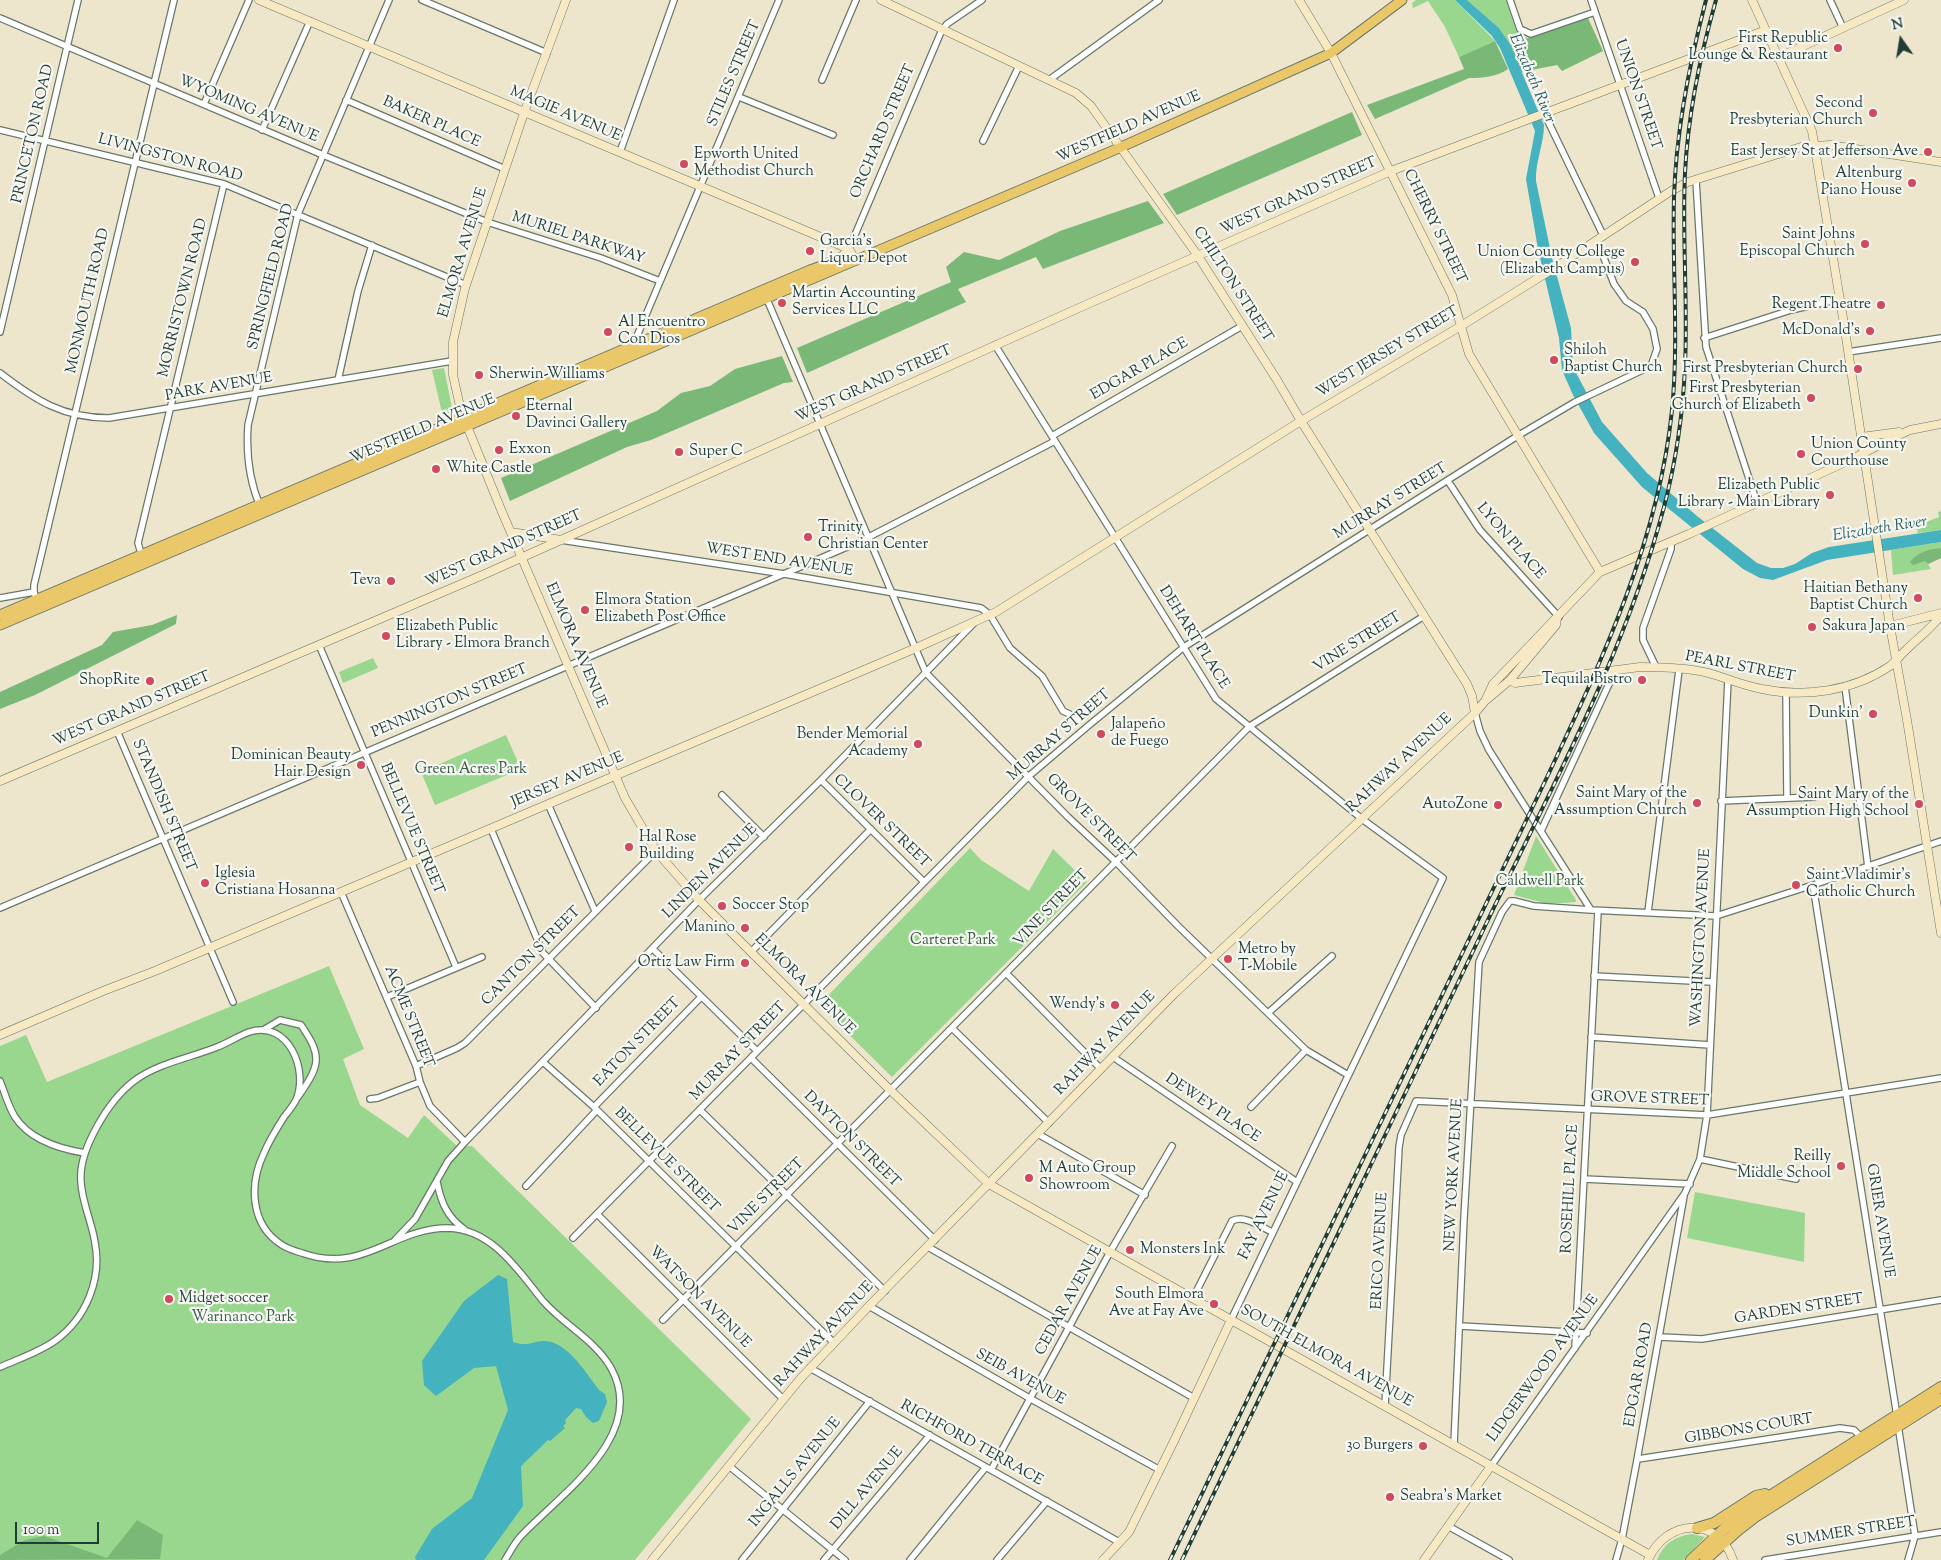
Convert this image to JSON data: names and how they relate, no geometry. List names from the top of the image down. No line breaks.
{"streets":{"main road":["WESTFIELD AVENUE"],"street":["STILES STREET","UNION STREET","WYOMING AVENUE","MAGIE AVENUE","BAKER PLACE","ORCHARD STREET","PRINCETON ROAD","LIVINGSTON ROAD","WEST GRAND STREET","CHERRY STREET","MURIEL PARKWAY","ELMORA AVENUE","SPRINGFIELD ROAD","CHILTON STREET","MORRISTOWN ROAD","MONMOUTH ROAD","WEST JERSEY STREET","EDGAR PLACE","PARK AVENUE","MURRAY STREET","LYON PLACE","WEST END AVENUE","DEHART PLACE","VINE STREET","PEARL STREET","PENNINGTON STREET","RAHWAY AVENUE","JERSEY AVENUE","STANDISH STREET","GROVE STREET","CLOVER STREET","BELLEVUE STREET","LINDEN AVENUE","WASHINGTON AVENUE","CANTON STREET","ACME STREET","EATON STREET","DEWEY PLACE","DAYTON STREET","NEW YORK AVENUE","ROSEHILL PLACE","FAY AVENUE","GRIER AVENUE","ERICO AVENUE","WATSON AVENUE","CEDAR AVENUE","GARDEN STREET","SOUTH ELMORA AVENUE","LIDGERWOOD AVENUE","EDGAR ROAD","SEIB AVENUE","GIBBONS COURT","RICHFORD TERRACE","INGALLS AVENUE","DILL AVENUE","SUMMER STREET"]},"crossings":[["STILES STREET","MAGIE AVENUE"],["STILES STREET","WESTFIELD AVENUE"],["STILES STREET","MURIEL PARKWAY"],["UNION STREET","WEST GRAND STREET"],["UNION STREET","WEST JERSEY STREET"],["WYOMING AVENUE","PRINCETON ROAD"],["WYOMING AVENUE","MURIEL PARKWAY"],["WYOMING AVENUE","ELMORA AVENUE"],["WYOMING AVENUE","SPRINGFIELD ROAD"],["WYOMING AVENUE","MONMOUTH ROAD"],["MAGIE AVENUE","ORCHARD STREET"],["MAGIE AVENUE","ELMORA AVENUE"],["MAGIE AVENUE","SPRINGFIELD ROAD"],["BAKER PLACE","ELMORA AVENUE"],["BAKER PLACE","SPRINGFIELD ROAD"],["WESTFIELD AVENUE","CHERRY STREET"],["WESTFIELD AVENUE","ELMORA AVENUE"],["WESTFIELD AVENUE","SPRINGFIELD ROAD"],["WESTFIELD AVENUE","CHILTON STREET"],["WESTFIELD AVENUE","MORRISTOWN ROAD"],["WESTFIELD AVENUE","MONMOUTH ROAD"],["WESTFIELD AVENUE","GROVE STREET"],["ORCHARD STREET","CHILTON STREET"],["PRINCETON ROAD","LIVINGSTON ROAD"],["LIVINGSTON ROAD","ELMORA AVENUE"],["LIVINGSTON ROAD","SPRINGFIELD ROAD"],["LIVINGSTON ROAD","MORRISTOWN ROAD"],["LIVINGSTON ROAD","MONMOUTH ROAD"],["WEST GRAND STREET","CHERRY STREET"],["WEST GRAND STREET","ELMORA AVENUE"],["WEST GRAND STREET","CHILTON STREET"],["WEST GRAND STREET","WEST END AVENUE"],["WEST GRAND STREET","DEHART PLACE"],["WEST GRAND STREET","STANDISH STREET"],["WEST GRAND STREET","GROVE STREET"],["WEST GRAND STREET","BELLEVUE STREET"],["CHERRY STREET","WEST JERSEY STREET"],["CHERRY STREET","MURRAY STREET"],["CHERRY STREET","RAHWAY AVENUE"],["MURIEL PARKWAY","ELMORA AVENUE"],["ELMORA AVENUE","PARK AVENUE"],["ELMORA AVENUE","MURRAY STREET"],["ELMORA AVENUE","VINE STREET"],["ELMORA AVENUE","PENNINGTON STREET"],["ELMORA AVENUE","RAHWAY AVENUE"],["ELMORA AVENUE","JERSEY AVENUE"],["ELMORA AVENUE","LINDEN AVENUE"],["ELMORA AVENUE","CANTON STREET"],["ELMORA AVENUE","SOUTH ELMORA AVENUE"],["SPRINGFIELD ROAD","PARK AVENUE"],["CHILTON STREET","WEST JERSEY STREET"],["CHILTON STREET","EDGAR PLACE"],["CHILTON STREET","MURRAY STREET"],["CHILTON STREET","VINE STREET"],["CHILTON STREET","RAHWAY AVENUE"],["MORRISTOWN ROAD","PARK AVENUE"],["MONMOUTH ROAD","PARK AVENUE"],["WEST JERSEY STREET","MURRAY STREET"],["WEST JERSEY STREET","WEST END AVENUE"],["WEST JERSEY STREET","DEHART PLACE"],["WEST JERSEY STREET","JERSEY AVENUE"],["EDGAR PLACE","DEHART PLACE"],["EDGAR PLACE","PENNINGTON STREET"],["MURRAY STREET","LYON PLACE"],["MURRAY STREET","DEHART PLACE"],["MURRAY STREET","GROVE STREET"],["MURRAY STREET","CLOVER STREET"],["MURRAY STREET","BELLEVUE STREET"],["MURRAY STREET","DAYTON STREET"],["MURRAY STREET","WATSON AVENUE"],["LYON PLACE","RAHWAY AVENUE"],["WEST END AVENUE","PENNINGTON STREET"],["WEST END AVENUE","JERSEY AVENUE"],["WEST END AVENUE","GROVE STREET"],["DEHART PLACE","VINE STREET"],["DEHART PLACE","PENNINGTON STREET"],["DEHART PLACE","RAHWAY AVENUE"],["DEHART PLACE","FAY AVENUE"],["VINE STREET","GROVE STREET"],["VINE STREET","BELLEVUE STREET"],["VINE STREET","DAYTON STREET"],["VINE STREET","WATSON AVENUE"],["PEARL STREET","RAHWAY AVENUE"],["PEARL STREET","WASHINGTON AVENUE"],["PENNINGTON STREET","STANDISH STREET"],["PENNINGTON STREET","GROVE STREET"],["PENNINGTON STREET","BELLEVUE STREET"],["RAHWAY AVENUE","GROVE STREET"],["RAHWAY AVENUE","BELLEVUE STREET"],["RAHWAY AVENUE","DEWEY PLACE"],["RAHWAY AVENUE","DAYTON STREET"],["RAHWAY AVENUE","WATSON AVENUE"],["RAHWAY AVENUE","SOUTH ELMORA AVENUE"],["RAHWAY AVENUE","SEIB AVENUE"],["RAHWAY AVENUE","RICHFORD TERRACE"],["JERSEY AVENUE","STANDISH STREET"],["JERSEY AVENUE","GROVE STREET"],["JERSEY AVENUE","BELLEVUE STREET"],["JERSEY AVENUE","LINDEN AVENUE"],["JERSEY AVENUE","ACME STREET"],["GROVE STREET","LINDEN AVENUE"],["GROVE STREET","WASHINGTON AVENUE"],["GROVE STREET","NEW YORK AVENUE"],["GROVE STREET","ROSEHILL PLACE"],["GROVE STREET","FAY AVENUE"],["GROVE STREET","GRIER AVENUE"],["GROVE STREET","ERICO AVENUE"],["CLOVER STREET","LINDEN AVENUE"],["BELLEVUE STREET","LINDEN AVENUE"],["BELLEVUE STREET","EATON STREET"],["LINDEN AVENUE","ACME STREET"],["WASHINGTON AVENUE","LIDGERWOOD AVENUE"],["WASHINGTON AVENUE","EDGAR ROAD"],["CANTON STREET","ACME STREET"],["DEWEY PLACE","FAY AVENUE"],["NEW YORK AVENUE","SOUTH ELMORA AVENUE"],["ROSEHILL PLACE","LIDGERWOOD AVENUE"],["FAY AVENUE","SOUTH ELMORA AVENUE"],["FAY AVENUE","SEIB AVENUE"],["FAY AVENUE","RICHFORD TERRACE"],["GRIER AVENUE","GARDEN STREET"],["GRIER AVENUE","SUMMER STREET"],["ERICO AVENUE","SOUTH ELMORA AVENUE"],["CEDAR AVENUE","SOUTH ELMORA AVENUE"],["CEDAR AVENUE","SEIB AVENUE"],["CEDAR AVENUE","RICHFORD TERRACE"],["GARDEN STREET","EDGAR ROAD"],["SOUTH ELMORA AVENUE","LIDGERWOOD AVENUE"],["SOUTH ELMORA AVENUE","EDGAR ROAD"],["LIDGERWOOD AVENUE","EDGAR ROAD"],["EDGAR ROAD","GIBBONS COURT"],["RICHFORD TERRACE","INGALLS AVENUE"],["RICHFORD TERRACE","DILL AVENUE"]],"water":["Elizabeth River"],"parks":["Green Acres Park","Caldwell Park","Carteret Park","Warinanco Park"],"places":["First Republic Lounge & Restaurant","Second Presbyterian Church","East Jersey St at Jefferson Ave","Epworth United Methodist Church","Altenburg Piano House","Saint Johns Episcopal Church","Garcia's Liquor Depot","Union County College (Elizabeth Campus)","Martin Accounting Services LLC","Regent Theatre","McDonald's","Al Encuentro Con Dios","Shiloh Baptist Church","First Presbyterian Church","Sherwin-Williams","First Presbyterian Church of Elizabeth","Eternal Davinci Gallery","Exxon","Super C","Union County Courthouse","White Castle","Elizabeth Public Library - Main Library","Trinity Christian Center","Teva","Haitian Bethany Baptist Church","Elmora Station Elizabeth Post Office","Sakura Japan","Elizabeth Public Library - Elmora Branch","Tequila Bistro","ShopRite","Dunkin'","Jalapeño de Fuego","Bender Memorial Academy","Dominican Beauty Hair Design","Saint Mary of the Assumption Church","Saint Mary of the Assumption High School","AutoZone","Hal Rose Building","Iglesia Cristiana Hosanna","Saint Vladimir's Catholic Church","Soccer Stop","Manino","Metro by T-Mobile","Ortiz Law Firm","Wendy's","Reilly Middle School","M Auto Group Showroom","Monsters Ink","Midget soccer","South Elmora Ave at Fay Ave","30 Burgers","Seabra's Market"],"scale_bar":"100 m","north":"top"}
